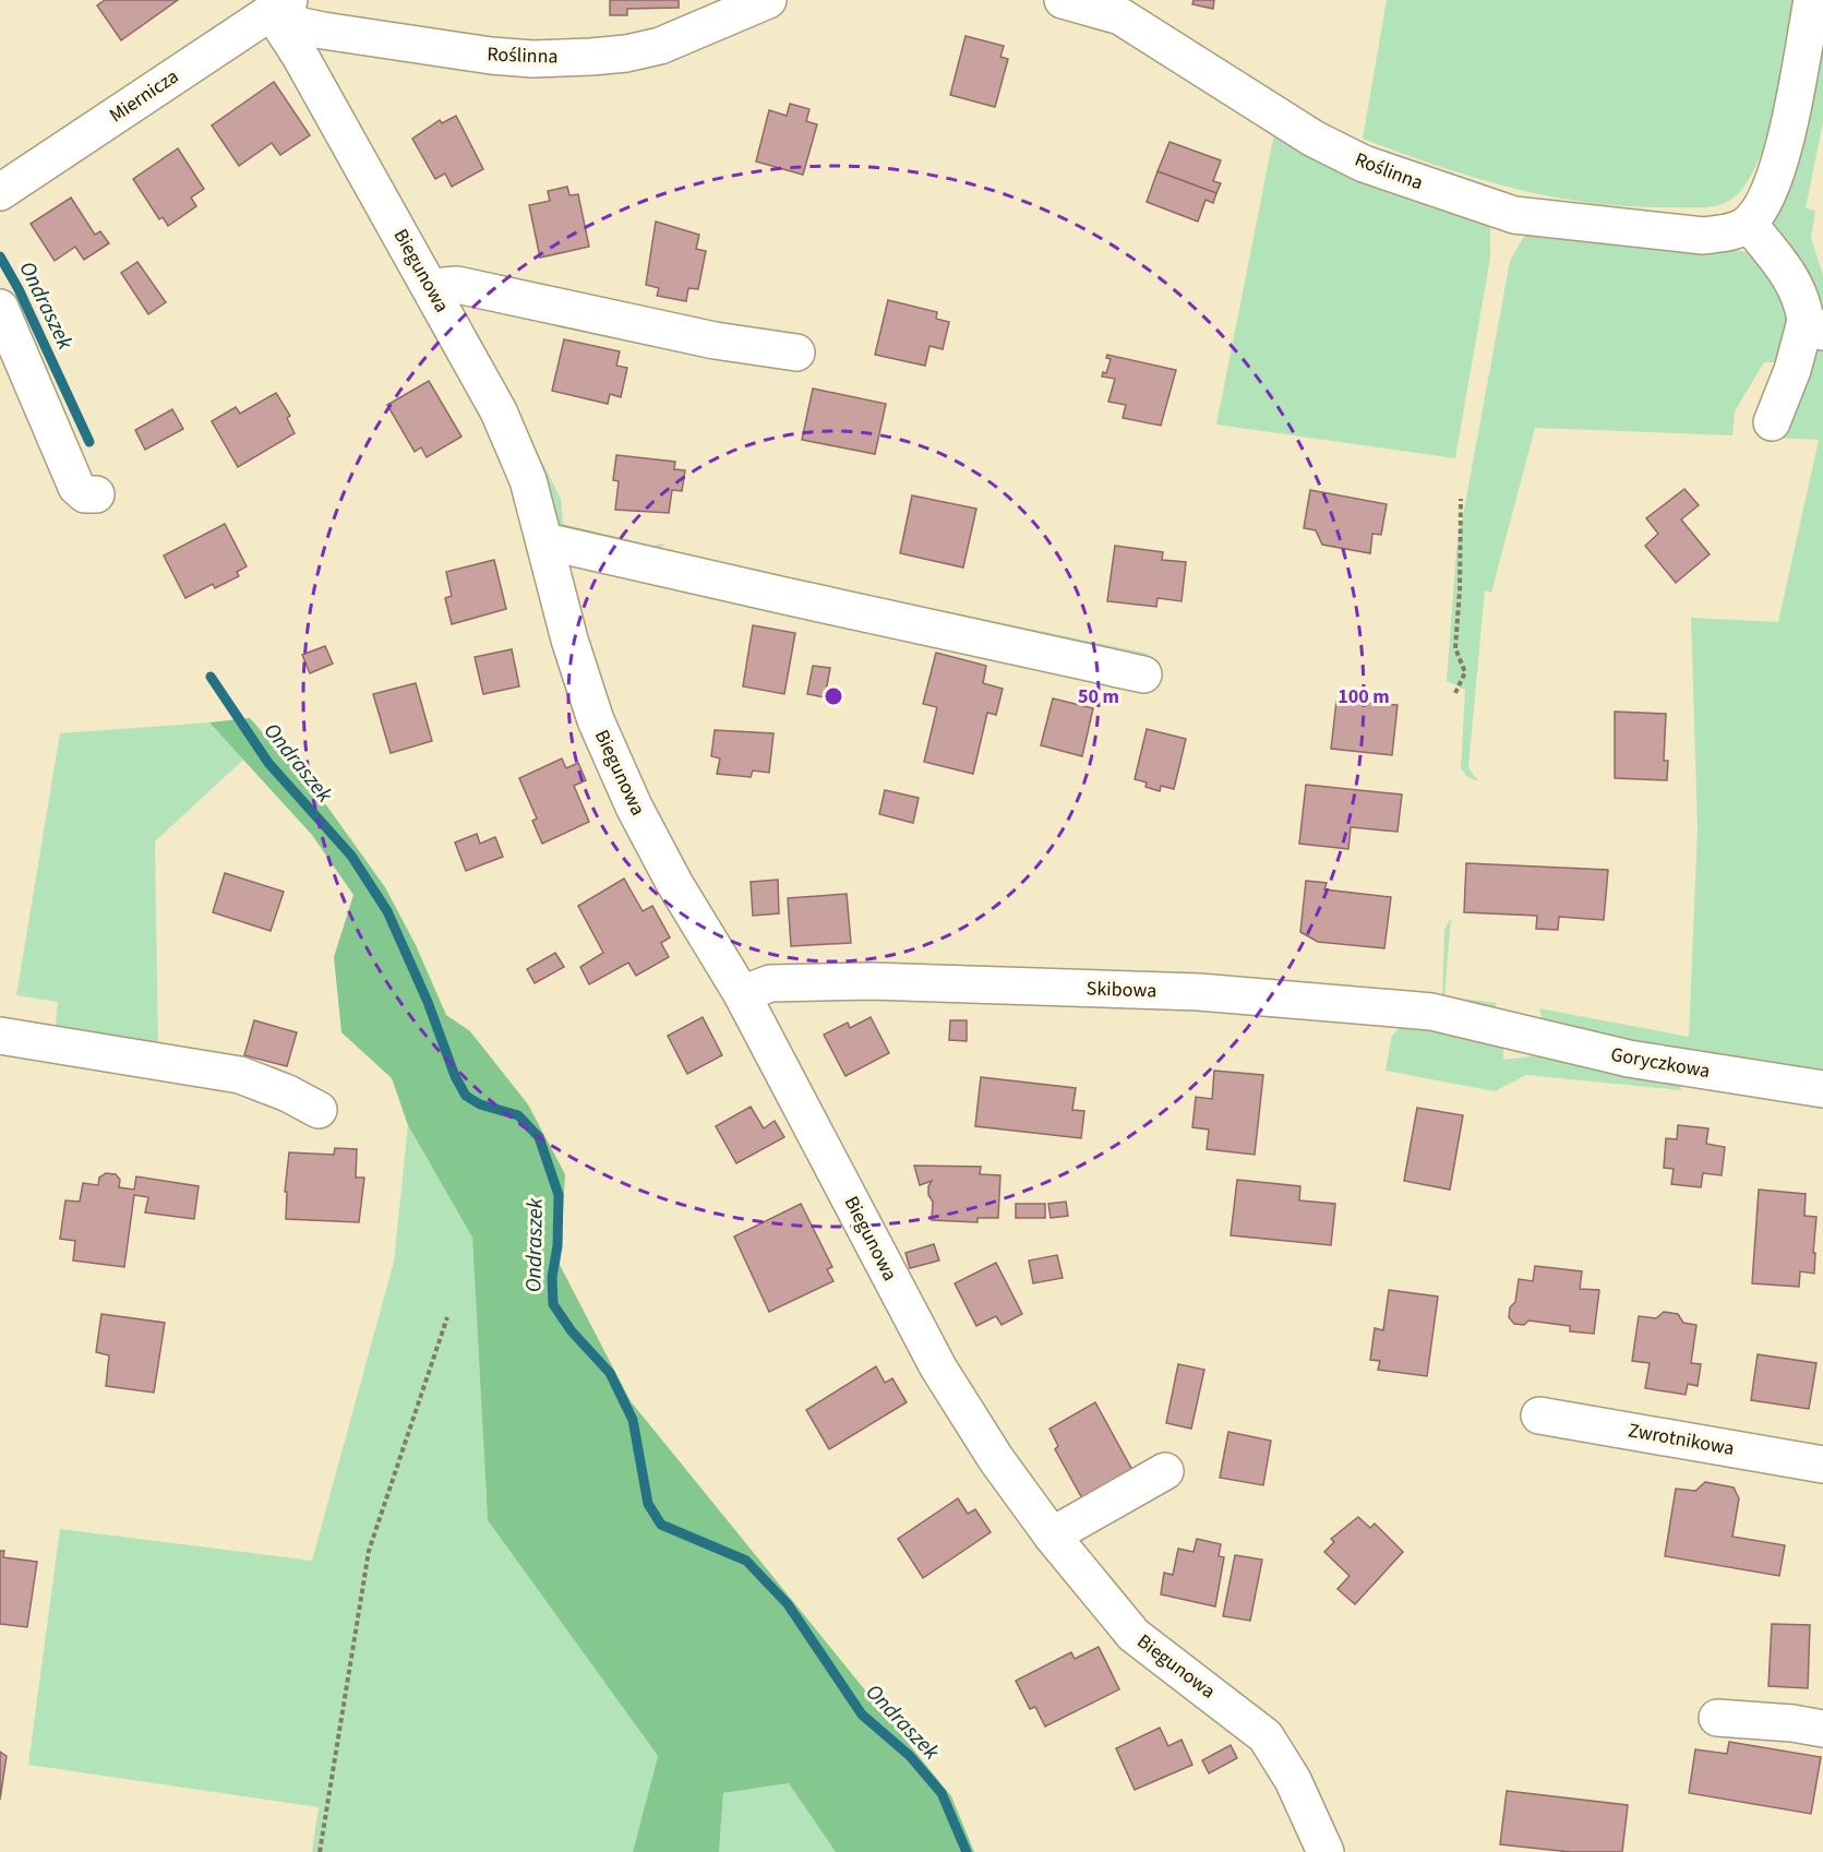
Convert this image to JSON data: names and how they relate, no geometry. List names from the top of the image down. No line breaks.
{"streets":{"street":["Roślinna","Miernicza","Biegunowa","Skibowa","Goryczkowa","Zwrotnikowa"]},"crossings":[["Roślinna","Miernicza"],["Roślinna","Biegunowa"],["Miernicza","Biegunowa"],["Biegunowa","Skibowa"],["Skibowa","Goryczkowa"]],"water":["Ondraszek"],"rings":["50 m","100 m"]}
